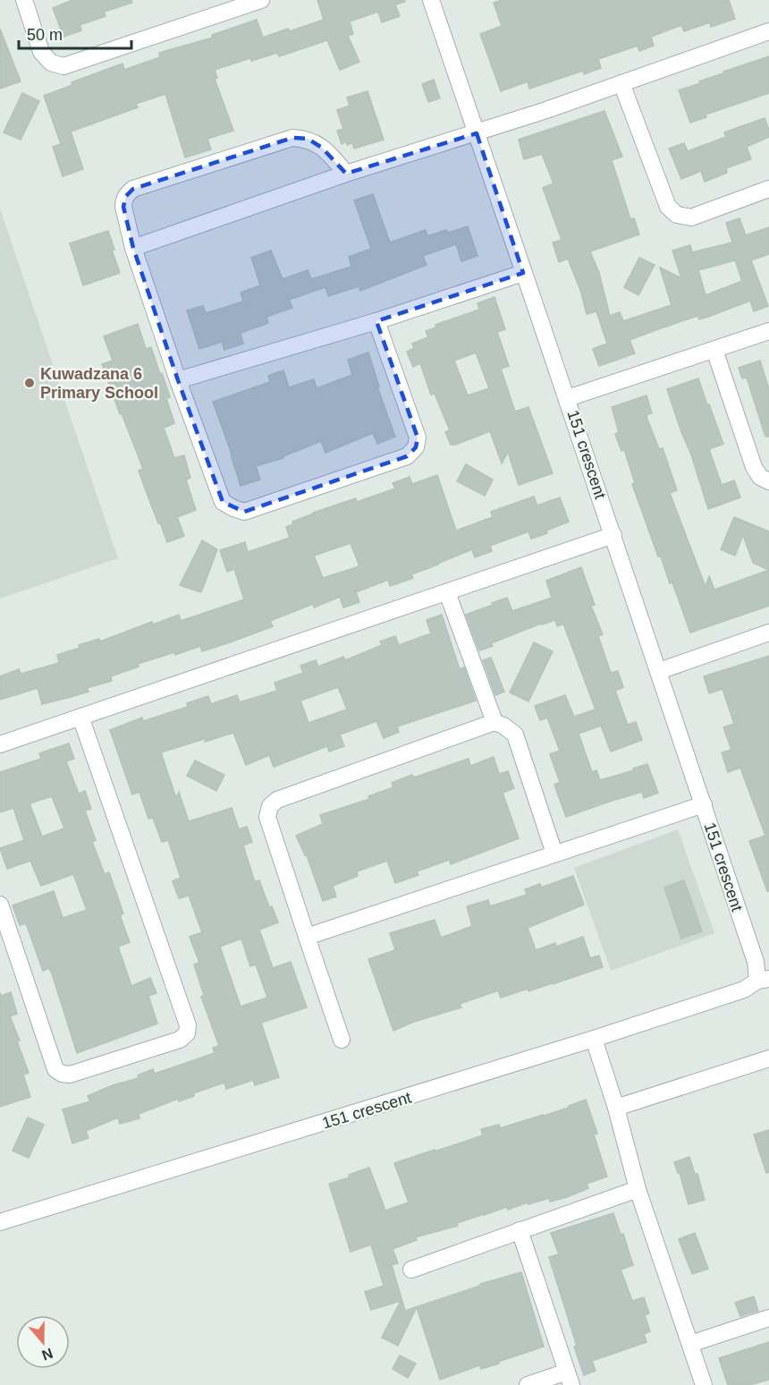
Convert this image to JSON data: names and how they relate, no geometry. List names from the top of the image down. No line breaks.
{"streets":{"street":["151 crescent"]},"places":["Kuwadzana 6 Primary School"],"scale_bar":"50 m","north":"bottom"}
